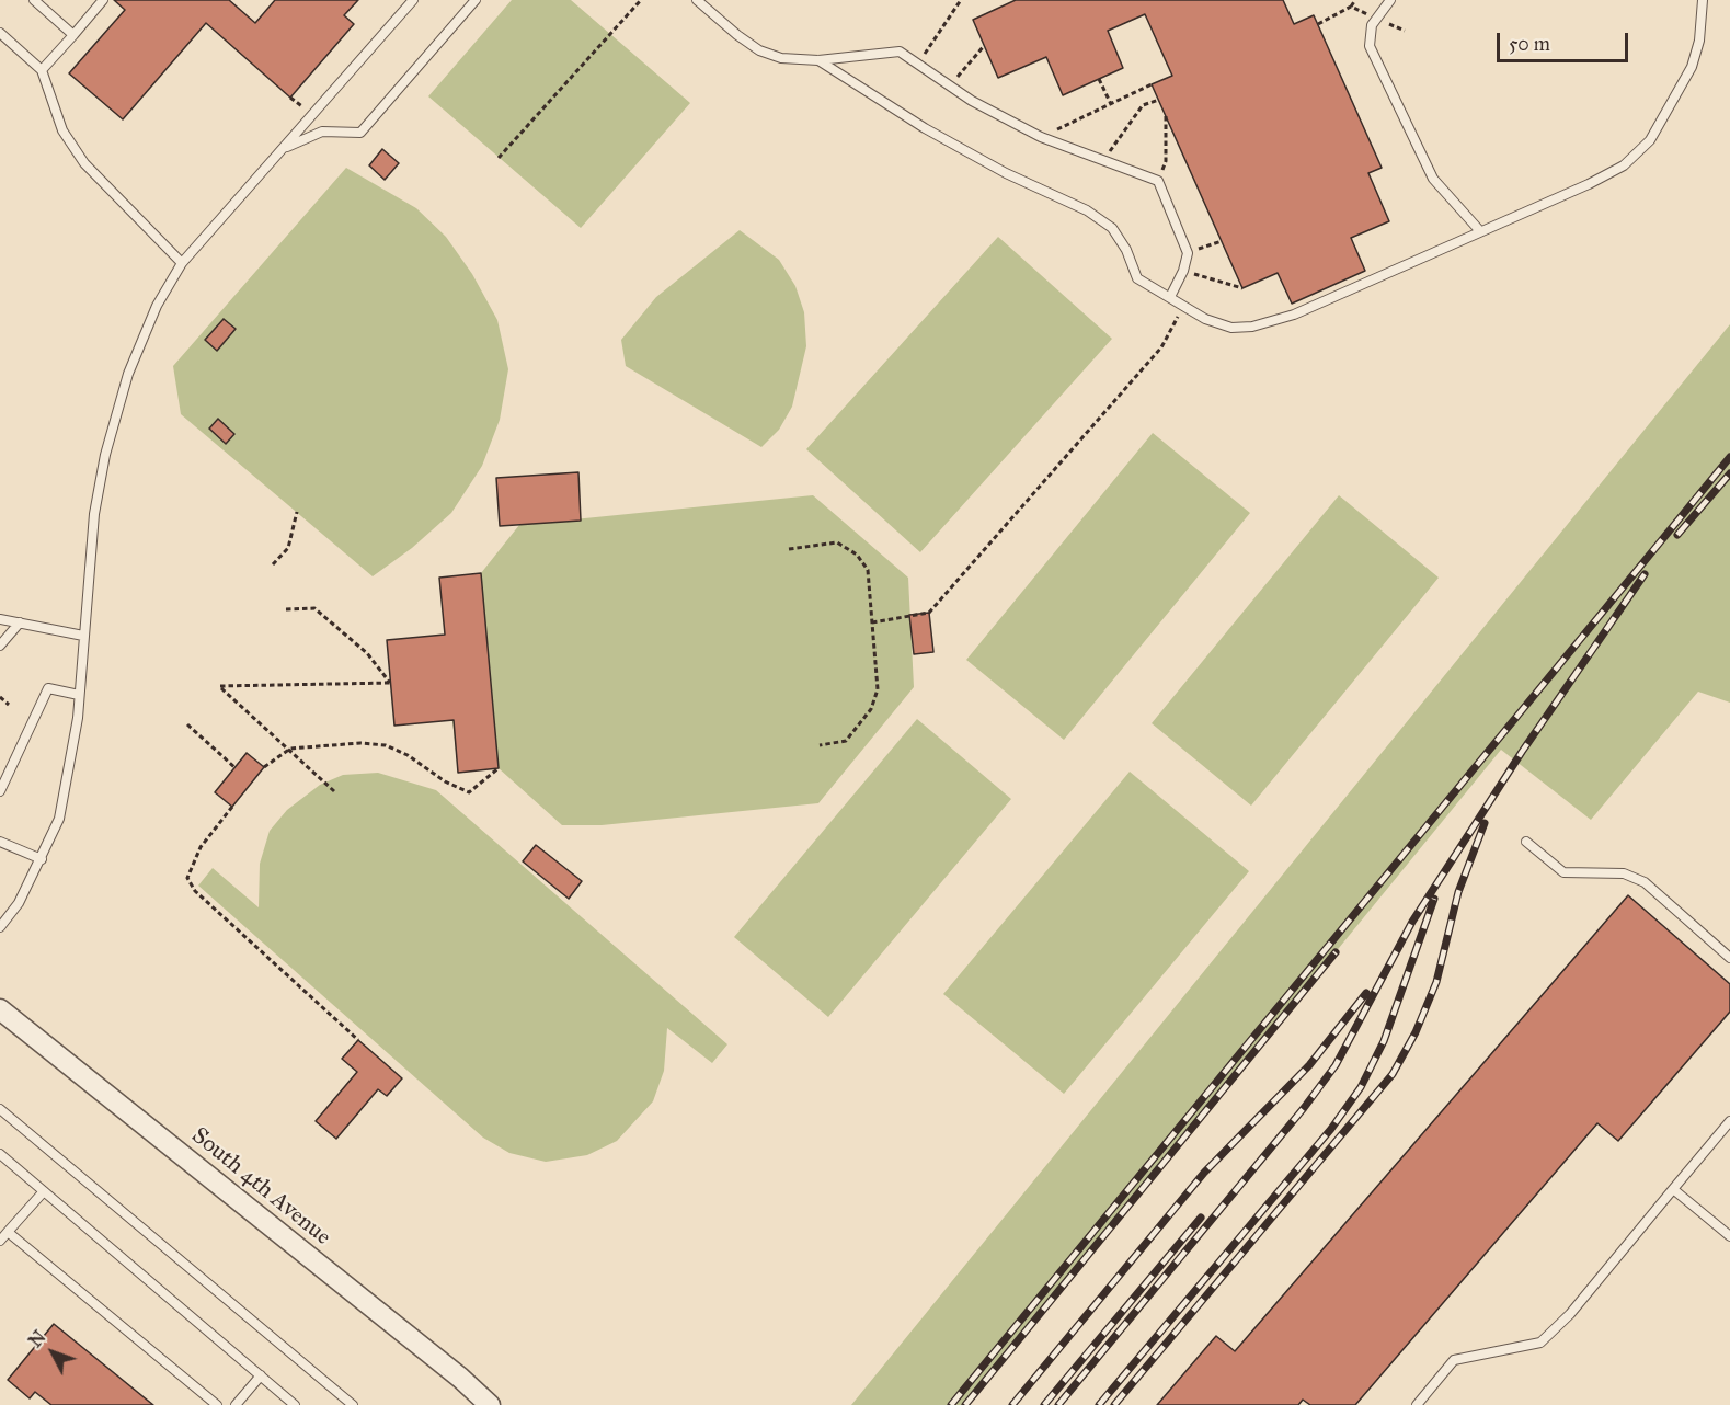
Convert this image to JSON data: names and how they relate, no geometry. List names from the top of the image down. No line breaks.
{"streets":{"street":["South 4th Avenue"]},"scale_bar":"50 m","north":"top left"}
